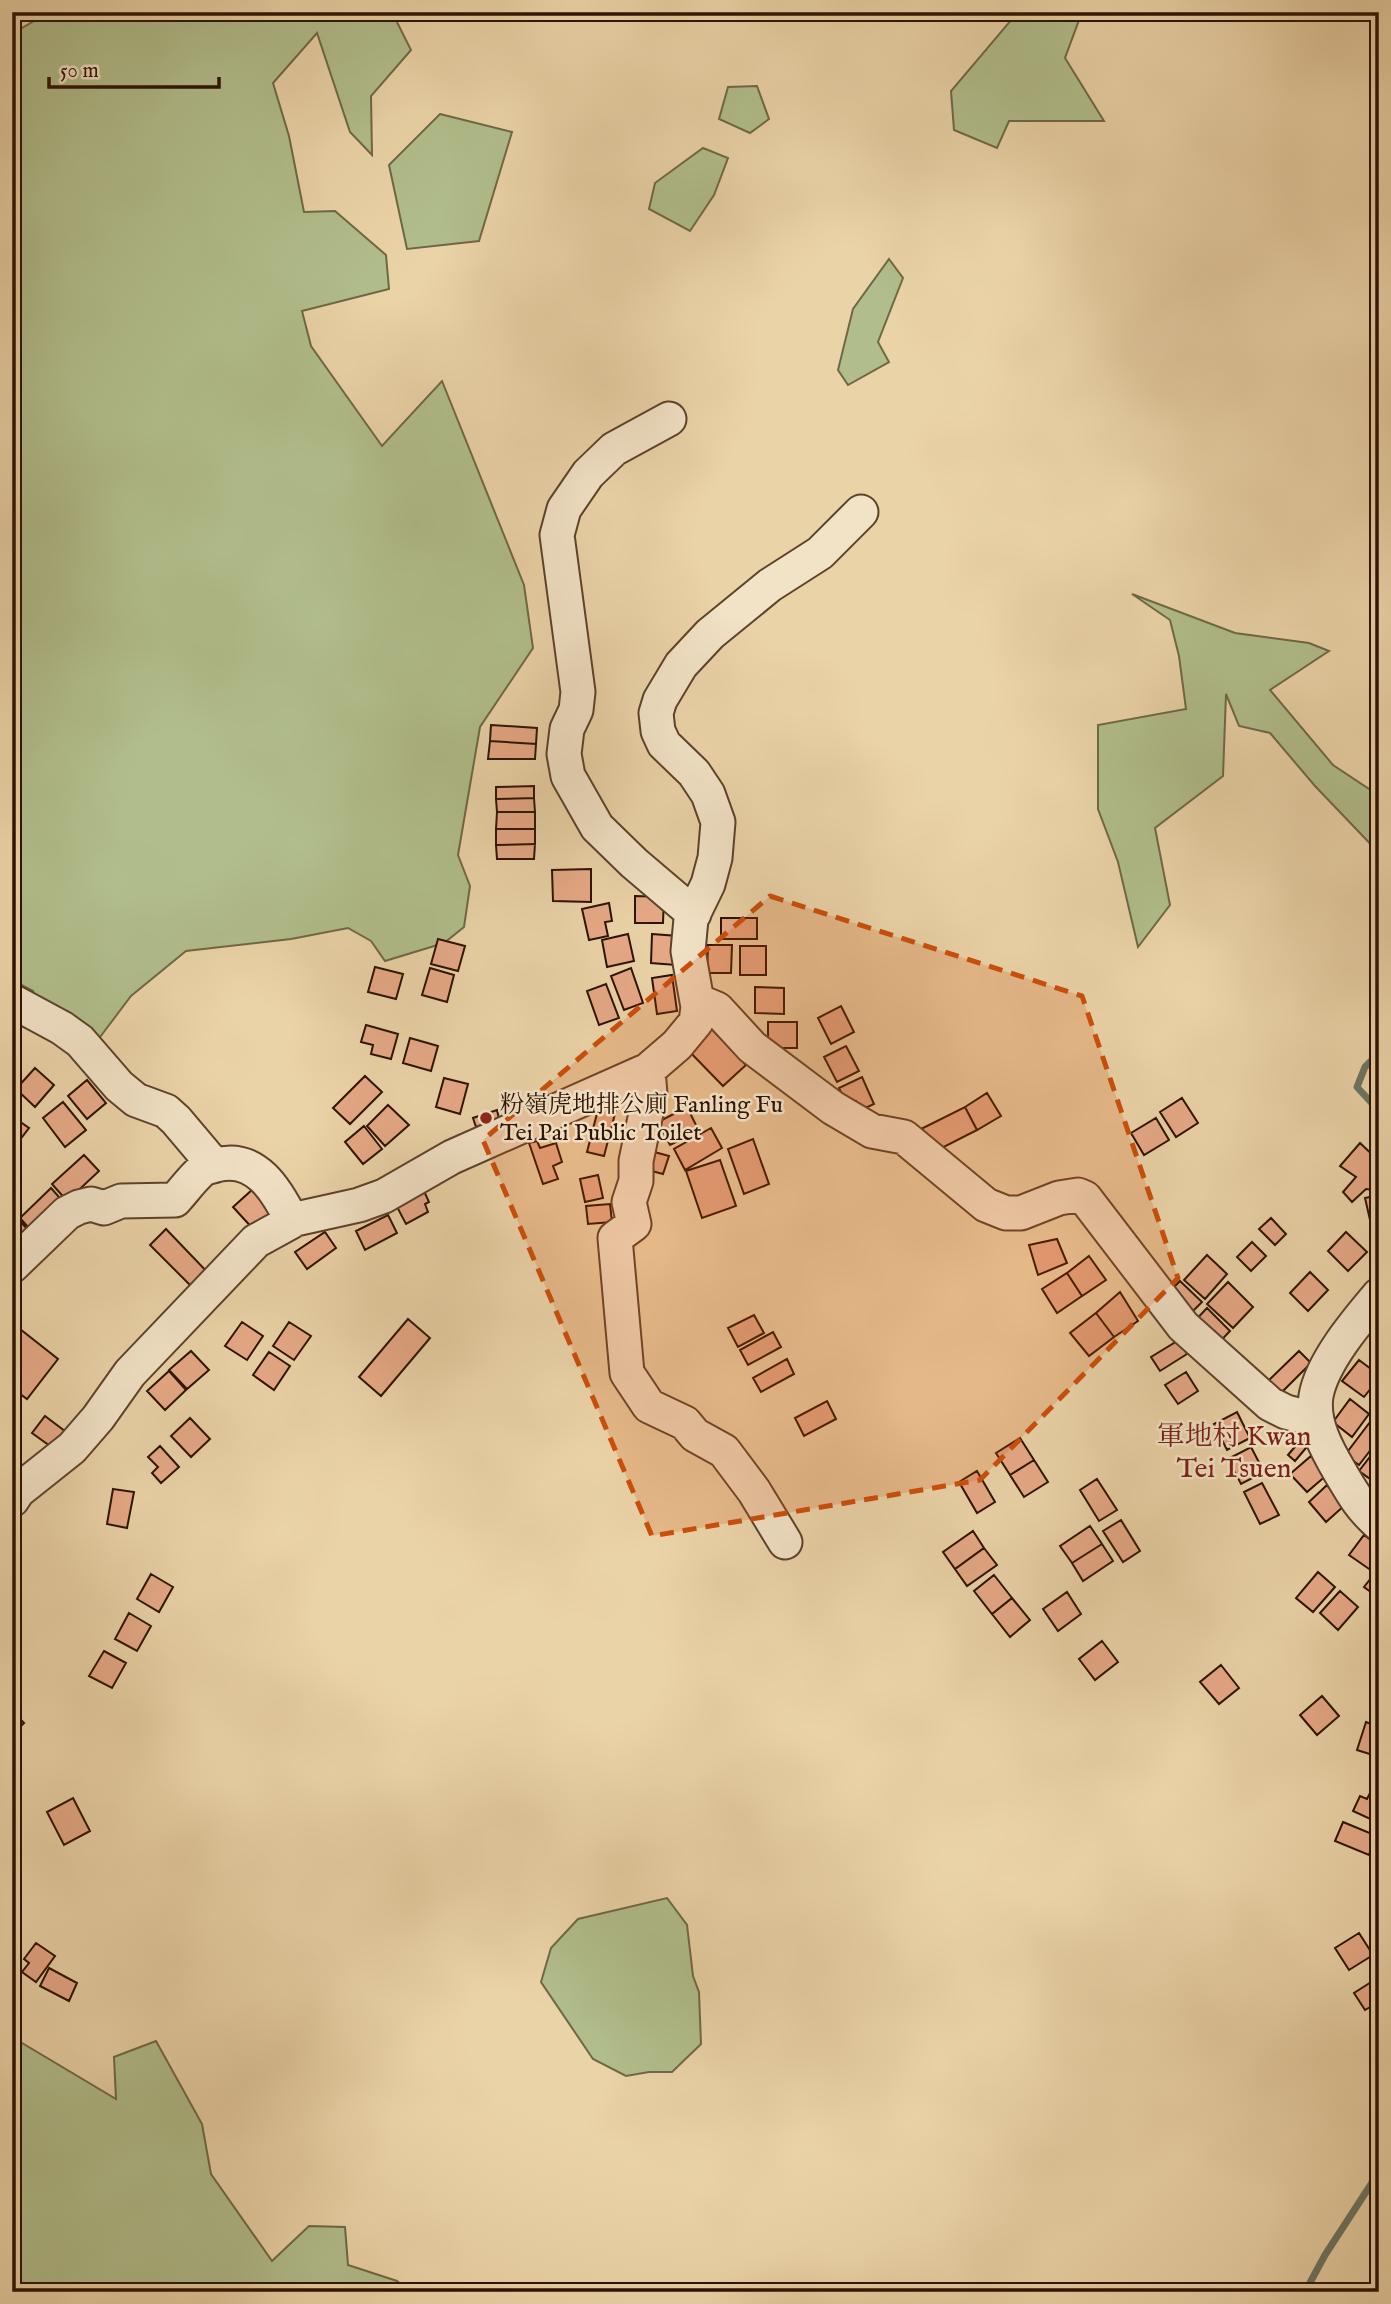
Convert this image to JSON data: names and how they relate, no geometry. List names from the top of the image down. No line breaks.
{"districts":["軍地村 Kwan Tei Tsuen"],"places":["粉嶺虎地排公廁 Fanling Fu Tei Pai Public Toilet"],"scale_bar":"50 m"}
